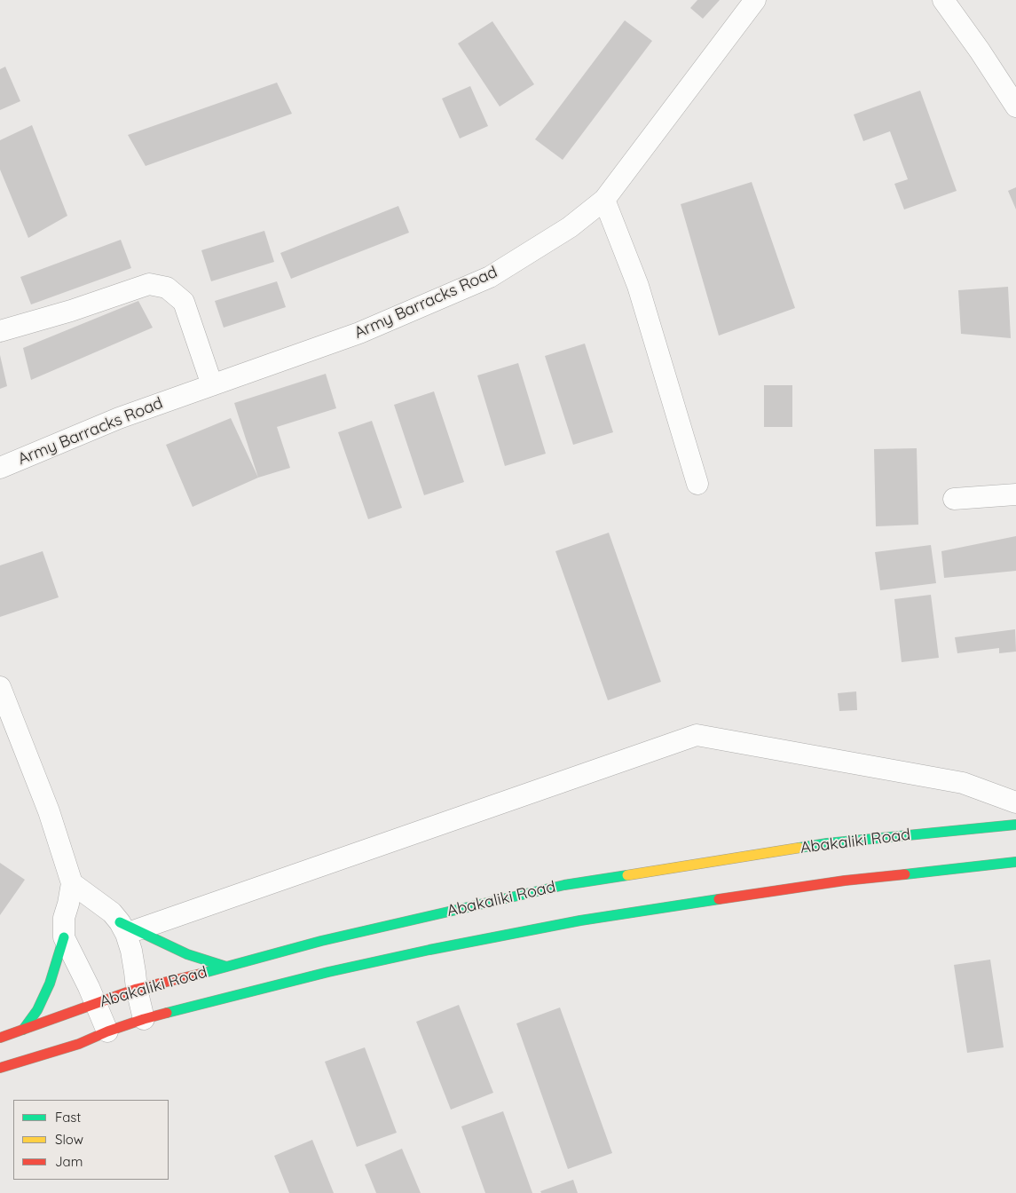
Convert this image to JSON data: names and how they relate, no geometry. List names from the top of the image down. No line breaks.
{"streets":{"main road":["Abakaliki Road"],"street":["Army Barracks Road"]},"legend":["Fast","Slow","Jam"]}
